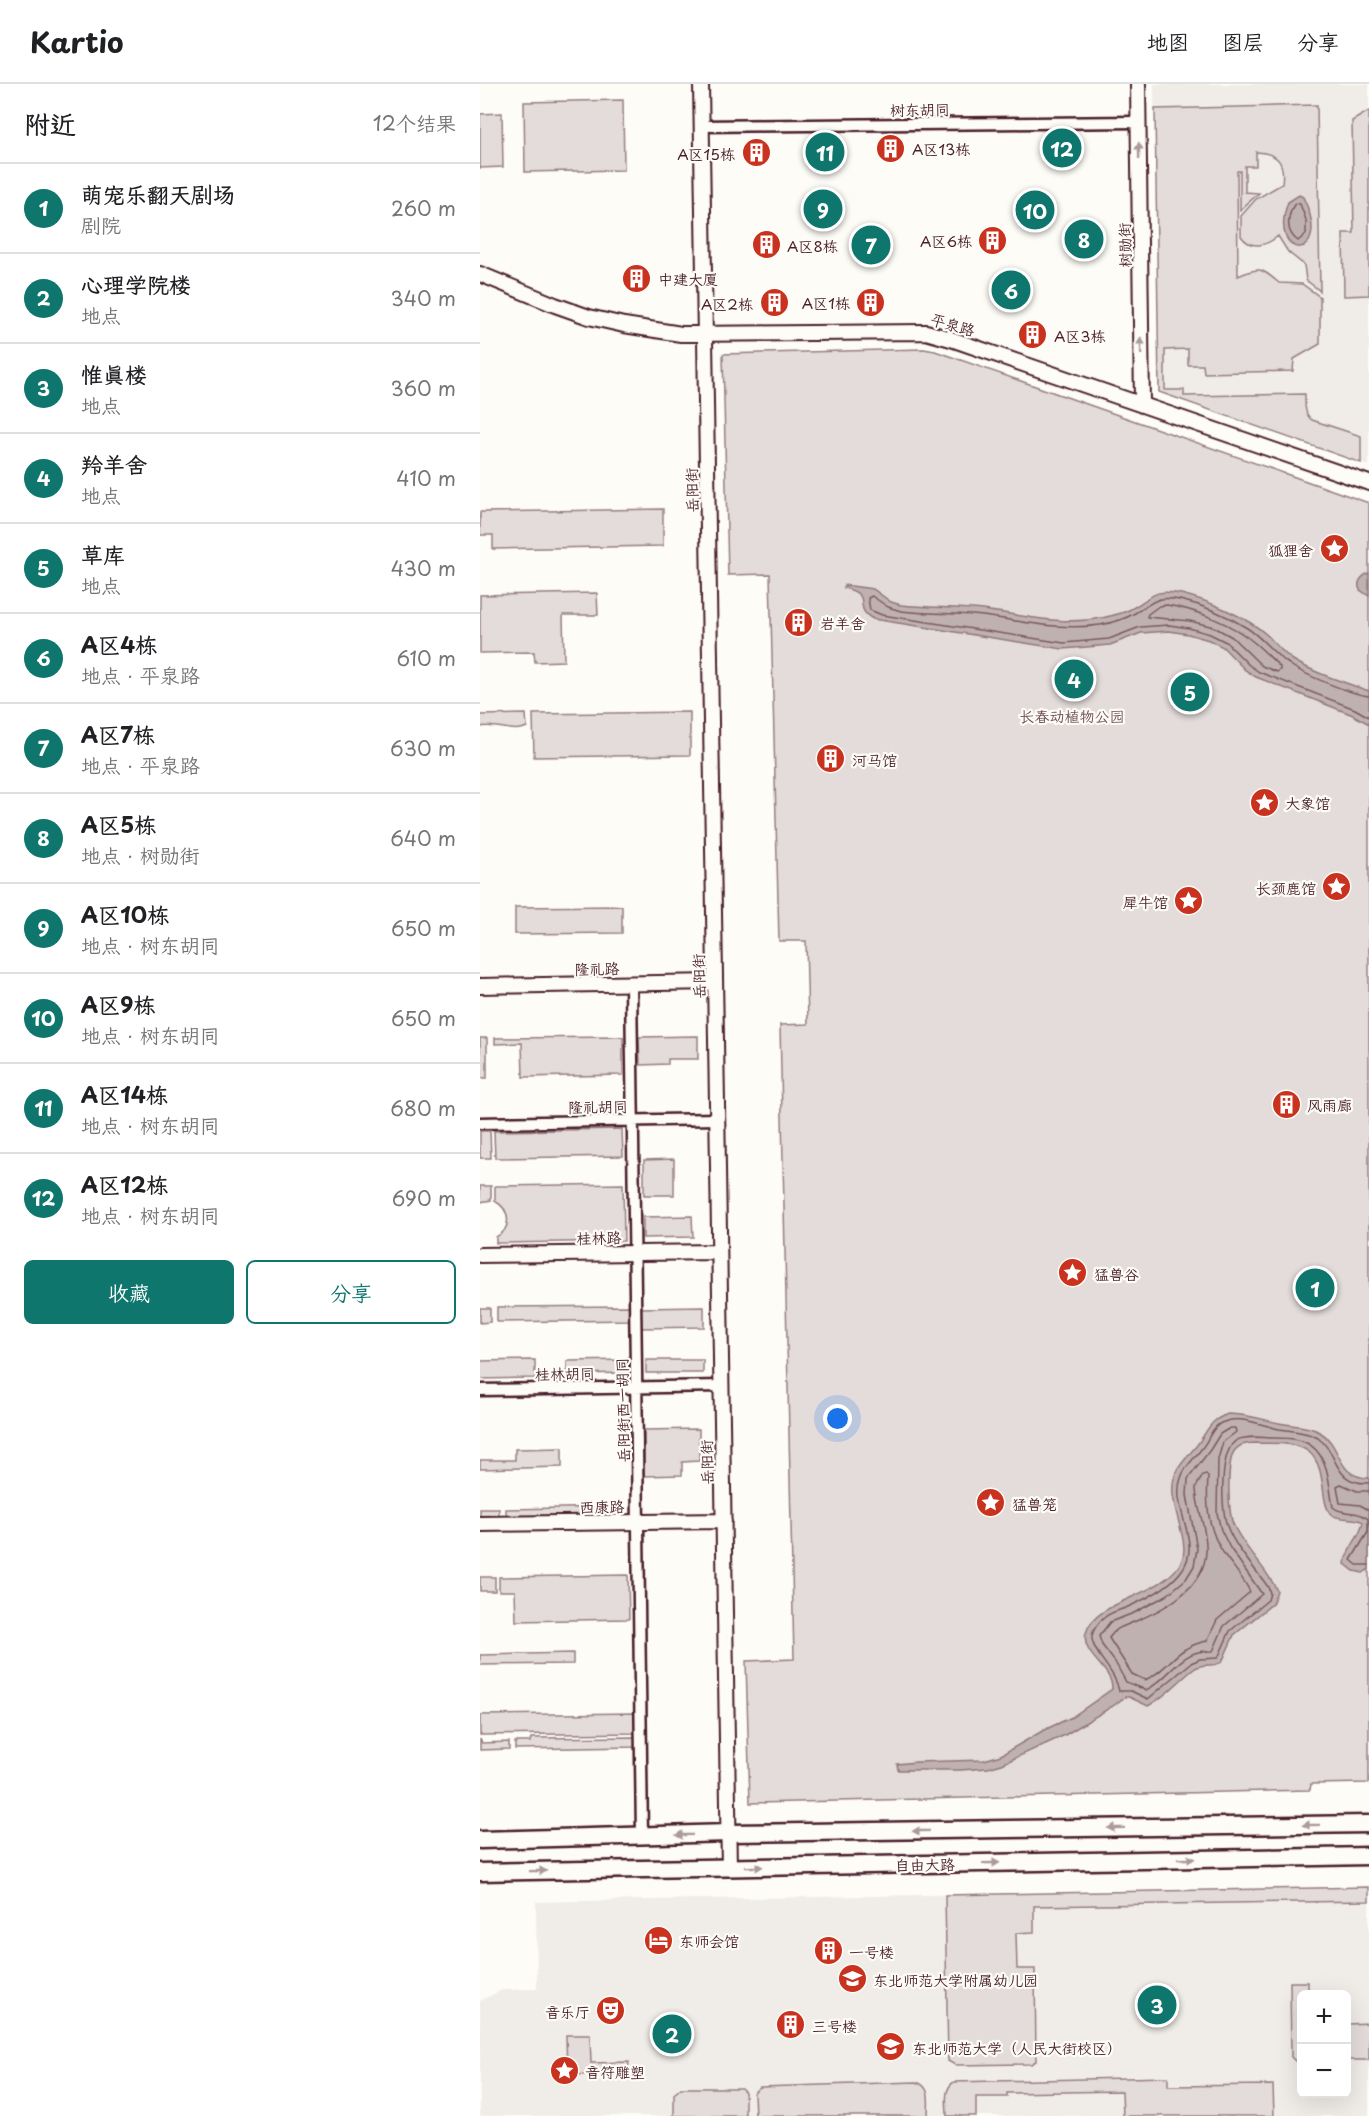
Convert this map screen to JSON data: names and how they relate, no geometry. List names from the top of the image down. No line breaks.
{"streets":{"main road":["自由大路"],"street":["树东胡同","树勋街","平泉路","岳阳街","隆礼路","隆礼胡同","桂林路","桂林胡同","岳阳街西一胡同","西康路"]},"crossings":[["树东胡同","树勋街"],["树东胡同","岳阳街"],["树勋街","平泉路"],["平泉路","岳阳街"],["岳阳街","隆礼路"],["岳阳街","隆礼胡同"],["岳阳街","桂林路"],["岳阳街","桂林胡同"],["岳阳街","西康路"],["岳阳街","自由大路"],["隆礼路","岳阳街西一胡同"],["隆礼胡同","岳阳街西一胡同"],["桂林路","岳阳街西一胡同"],["桂林胡同","岳阳街西一胡同"],["岳阳街西一胡同","西康路"]],"one_way":["树勋街"],"parks":["长春动植物公园"],"places":{"building":["A区13栋","A区15栋","A区6栋","A区8栋","中建大厦","A区1栋","A区2栋","A区3栋","岩羊舍","河马馆","风雨廊","一号楼","三号楼"],"place":["狐狸舍","大象馆","长颈鹿馆","犀牛馆","猛兽谷","猛兽笼","音符雕塑"],"hotel":["东师会馆"],"school or university":["东北师范大学附属幼儿园","东北师范大学（人民大街校区）"],"theatre":["音乐厅"]},"page":{"header":"Kartio","nav":["地图","图层","分享"],"heading":["附近","12个结果"],"pins":["12","11","9","10","8","7","6","4","5","1","3","2"],"list":[{"mark":"1","name":"萌宠乐翻天剧场","note":"剧院","value":"260 m"},{"mark":"2","name":"心理学院楼","note":"地点","value":"340 m"},{"mark":"3","name":"惟真楼","note":"地点","value":"360 m"},{"mark":"4","name":"羚羊舍","note":"地点","value":"410 m"},{"mark":"5","name":"草库","note":"地点","value":"430 m"},{"mark":"6","name":"A区4栋","note":"地点 · 平泉路","value":"610 m"},{"mark":"7","name":"A区7栋","note":"地点 · 平泉路","value":"630 m"},{"mark":"8","name":"A区5栋","note":"地点 · 树勋街","value":"640 m"},{"mark":"9","name":"A区10栋","note":"地点 · 树东胡同","value":"650 m"},{"mark":"10","name":"A区9栋","note":"地点 · 树东胡同","value":"650 m"},{"mark":"11","name":"A区14栋","note":"地点 · 树东胡同","value":"680 m"},{"mark":"12","name":"A区12栋","note":"地点 · 树东胡同","value":"690 m"}],"buttons":["收藏","分享"],"map_buttons":["+","−"]}}
